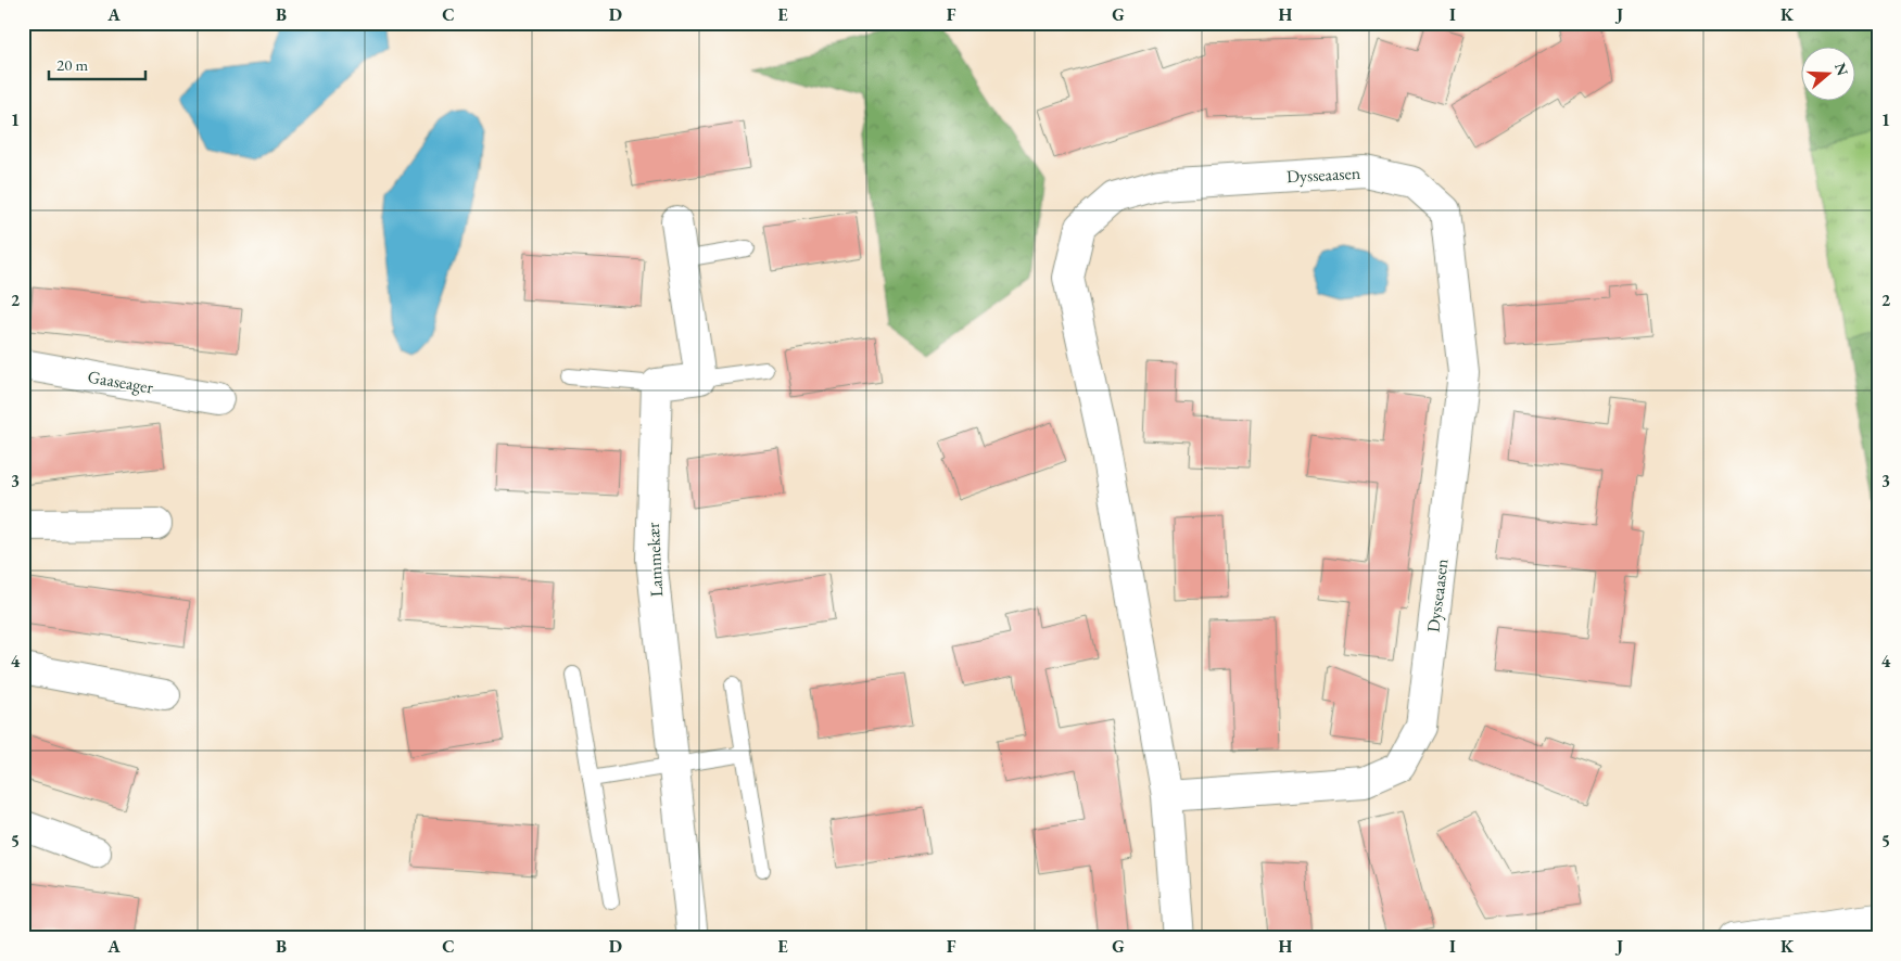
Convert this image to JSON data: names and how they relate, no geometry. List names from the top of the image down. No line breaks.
{"streets":{"street":["Dysseaasen","Gaaseager","Lammekær"]},"scale_bar":"20 m","north":"right","grid":{"columns":["A","B","C","D","E","F","G","H","I","J","K"],"rows":["1","2","3","4","5"]}}
